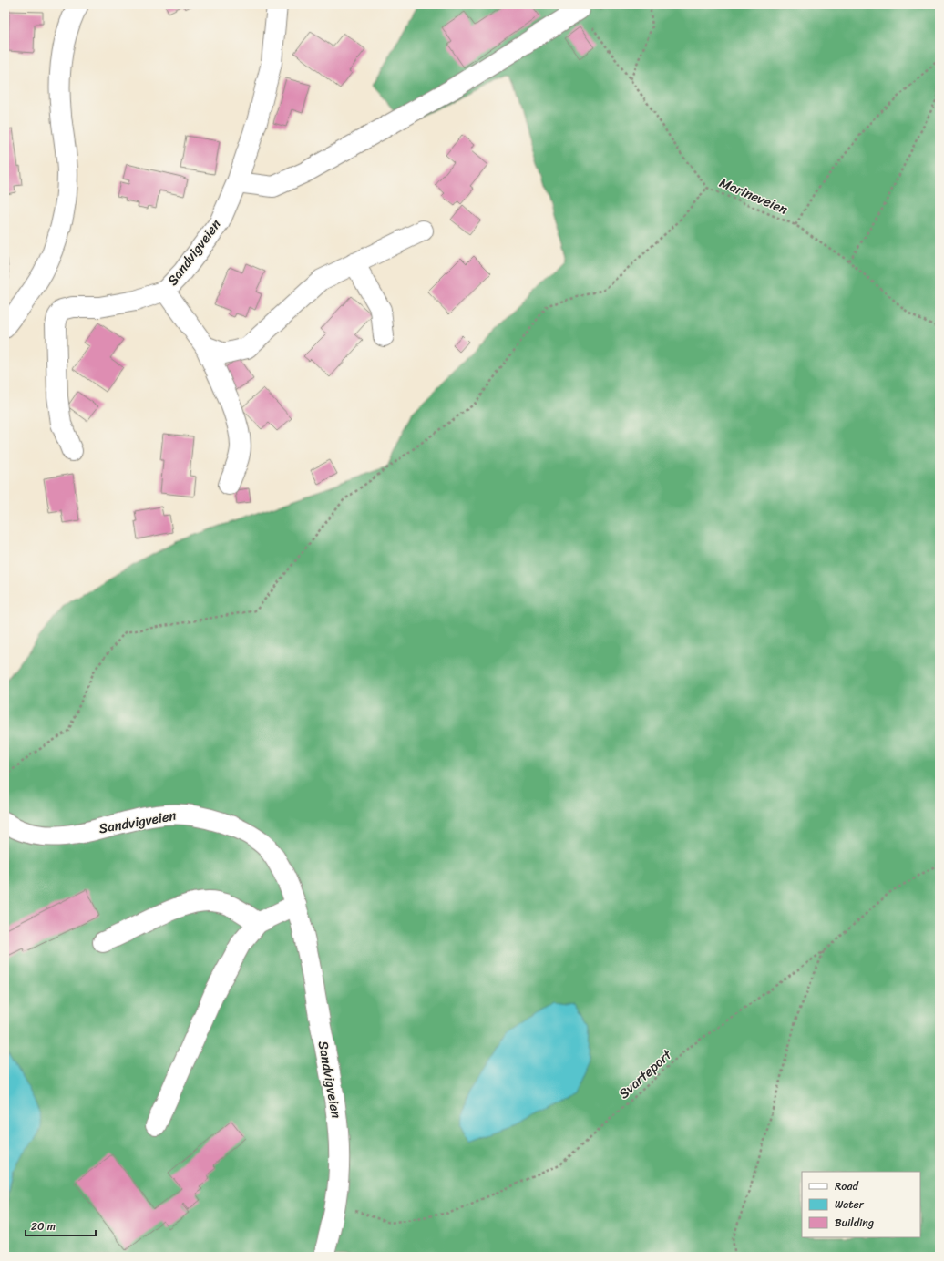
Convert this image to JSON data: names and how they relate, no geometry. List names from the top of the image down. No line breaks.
{"streets":{"street":["Sandvigveien"],"path":["Marineveien","Svarteport"]},"crossings":[["Sandvigveien","Svarteport"]],"legend":["Road","Water","Building"],"scale_bar":"20 m"}
